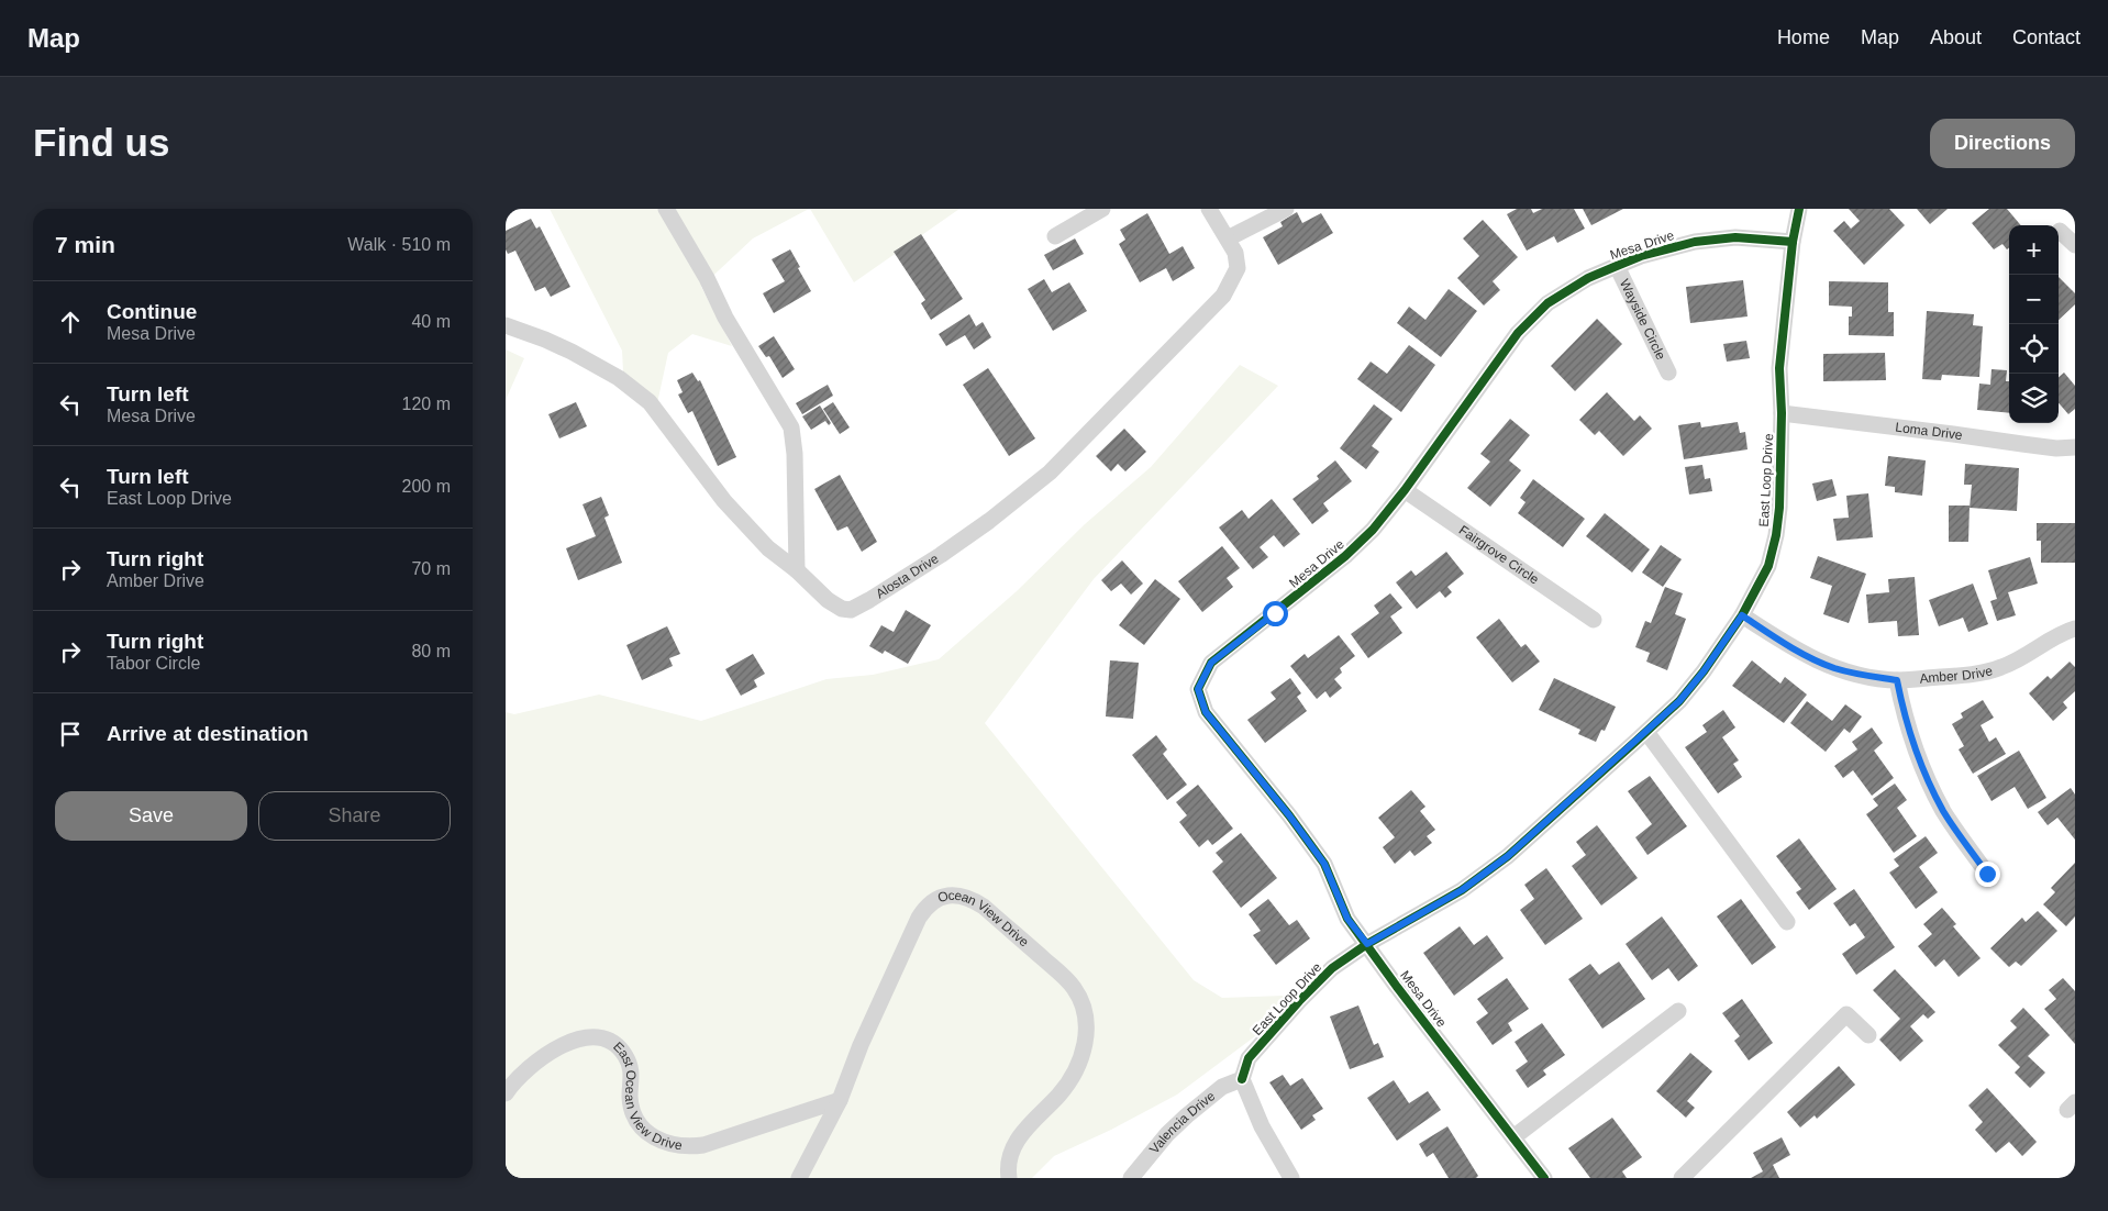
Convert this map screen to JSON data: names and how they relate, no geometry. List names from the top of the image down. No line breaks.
{"streets":{"street":["Mesa Drive","Wayside Circle","Loma Drive","East Loop Drive","Fairgrove Circle","Alosta Drive","Amber Drive","Ocean View Drive","East Ocean View Drive","Valencia Drive"]},"crossings":[["Mesa Drive","Wayside Circle"],["Mesa Drive","East Loop Drive"],["Mesa Drive","Fairgrove Circle"],["Loma Drive","East Loop Drive"],["East Loop Drive","Amber Drive"],["East Loop Drive","Valencia Drive"],["Ocean View Drive","East Ocean View Drive"]],"page":{"header":"Map","nav":["Home","Map","About","Contact"],"buttons":["Directions",["Save","Share"]],"title":"Find us","heading":["7 min","Walk · 510 m"],"map_buttons":["+","−"],"list":[["Continue","Mesa Drive","40 m"],["Turn left","Mesa Drive","120 m"],["Turn left","East Loop Drive","200 m"],["Turn right","Amber Drive","70 m"],["Turn right","Tabor Circle","80 m"],"Arrive at destination"]}}
